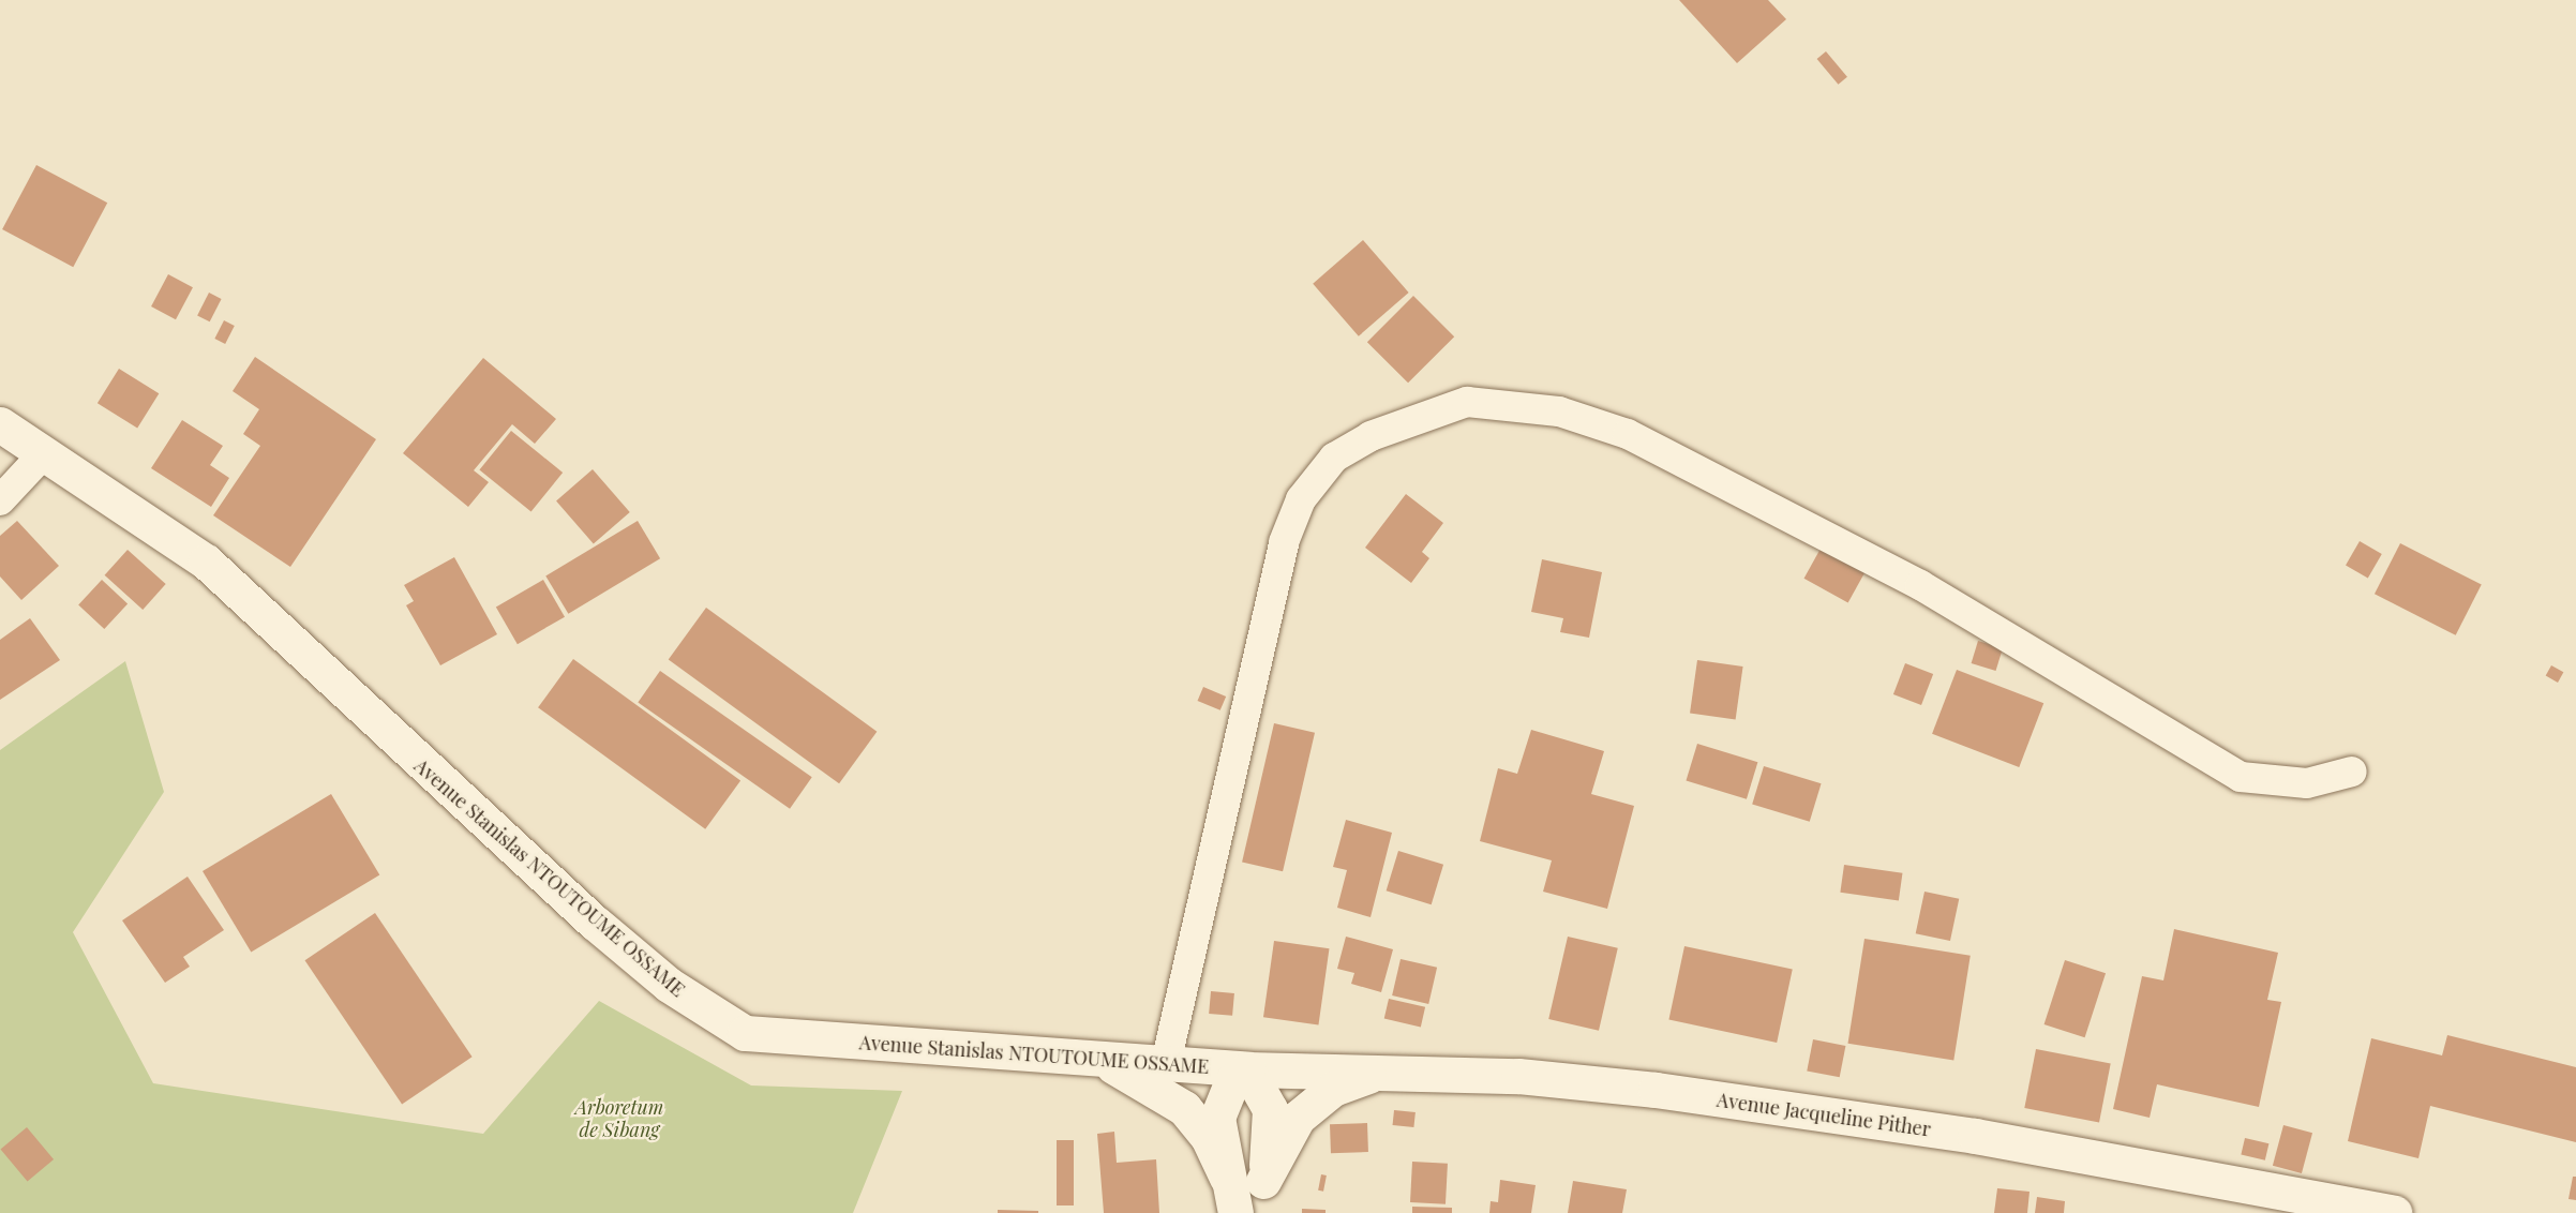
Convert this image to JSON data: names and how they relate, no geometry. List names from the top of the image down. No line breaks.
{"streets":{"street":["Avenue Stanislas NTOUTOUME OSSAME","Avenue Jacqueline Pither"]},"crossings":[["Avenue Stanislas NTOUTOUME OSSAME","Avenue Jacqueline Pither"]],"parks":["Arboretum de Sibang"]}
